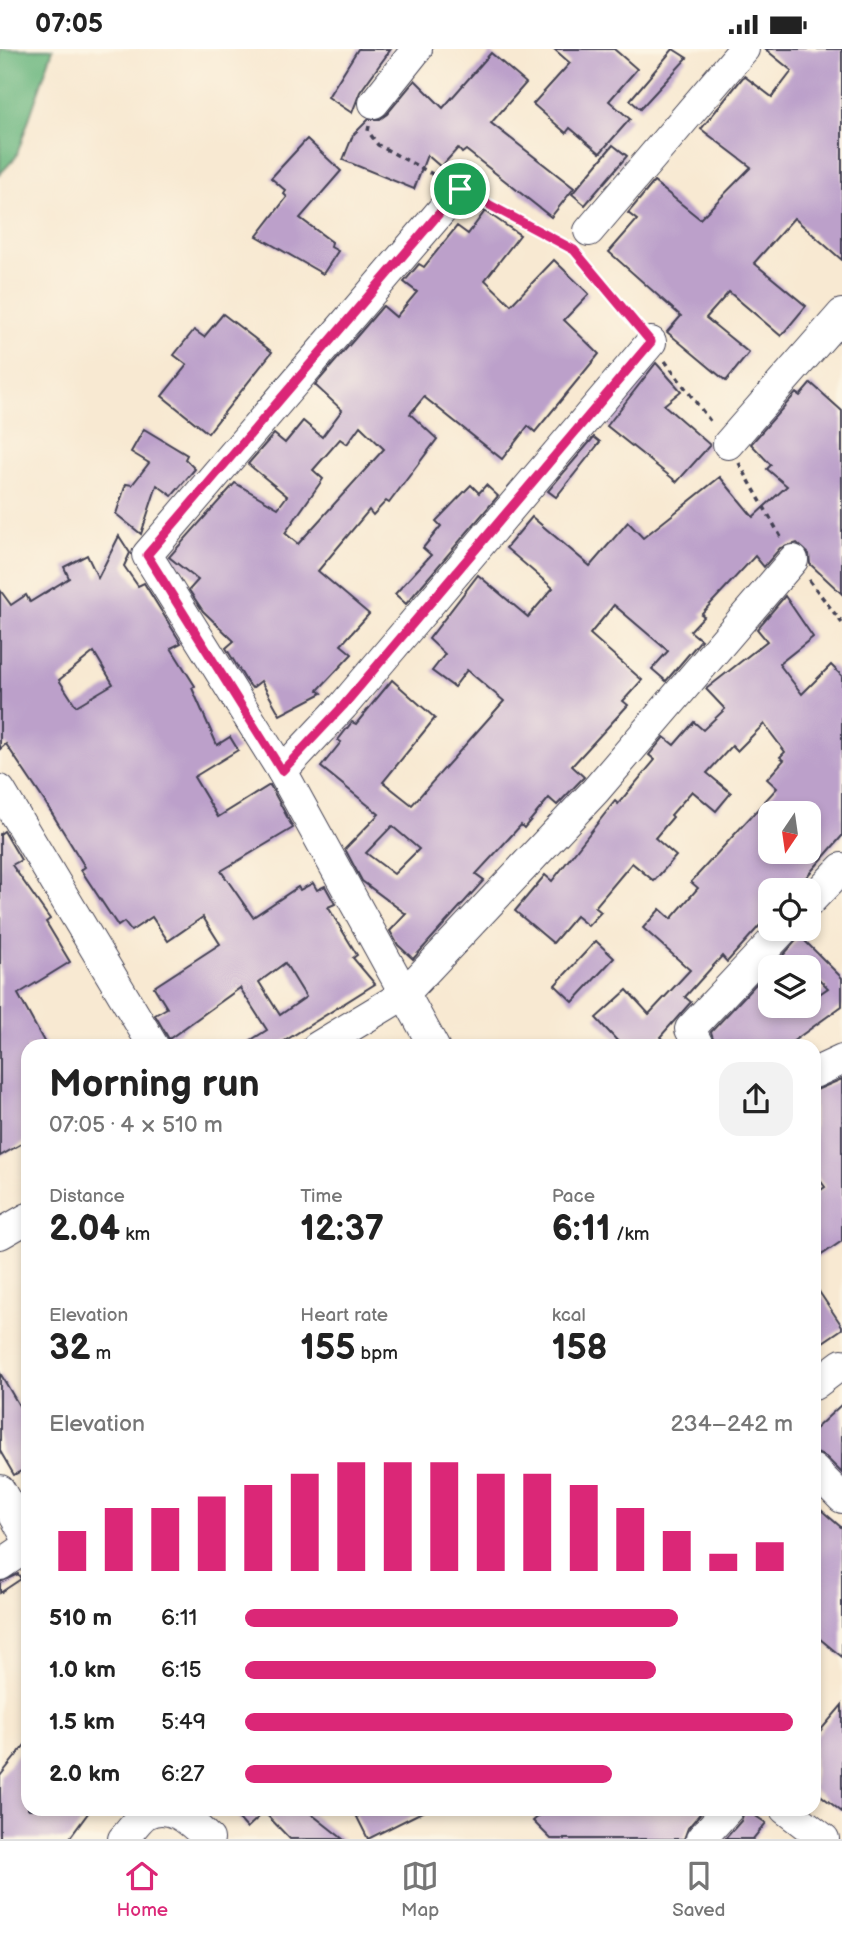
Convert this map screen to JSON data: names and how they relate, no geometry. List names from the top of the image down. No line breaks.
{"north":"bottom","page":{"status":"07:05","heading":["Morning run","07:05 · 4 × 510 m"],"stats":[["Distance","2.04 km"],["Time","12:37"],["Pace","6:11 /km"],["Elevation","32 m"],["Heart rate","155 bpm"],["kcal","158"]],"chart":["Elevation","234–242 m"],"list":[{"name":"510 m","note":"6:11"},{"name":"1.0 km","note":"6:15"},{"name":"1.5 km","note":"5:49"},{"name":"2.0 km","note":"6:27"}],"tabs":["Home","Map","Saved"]}}
